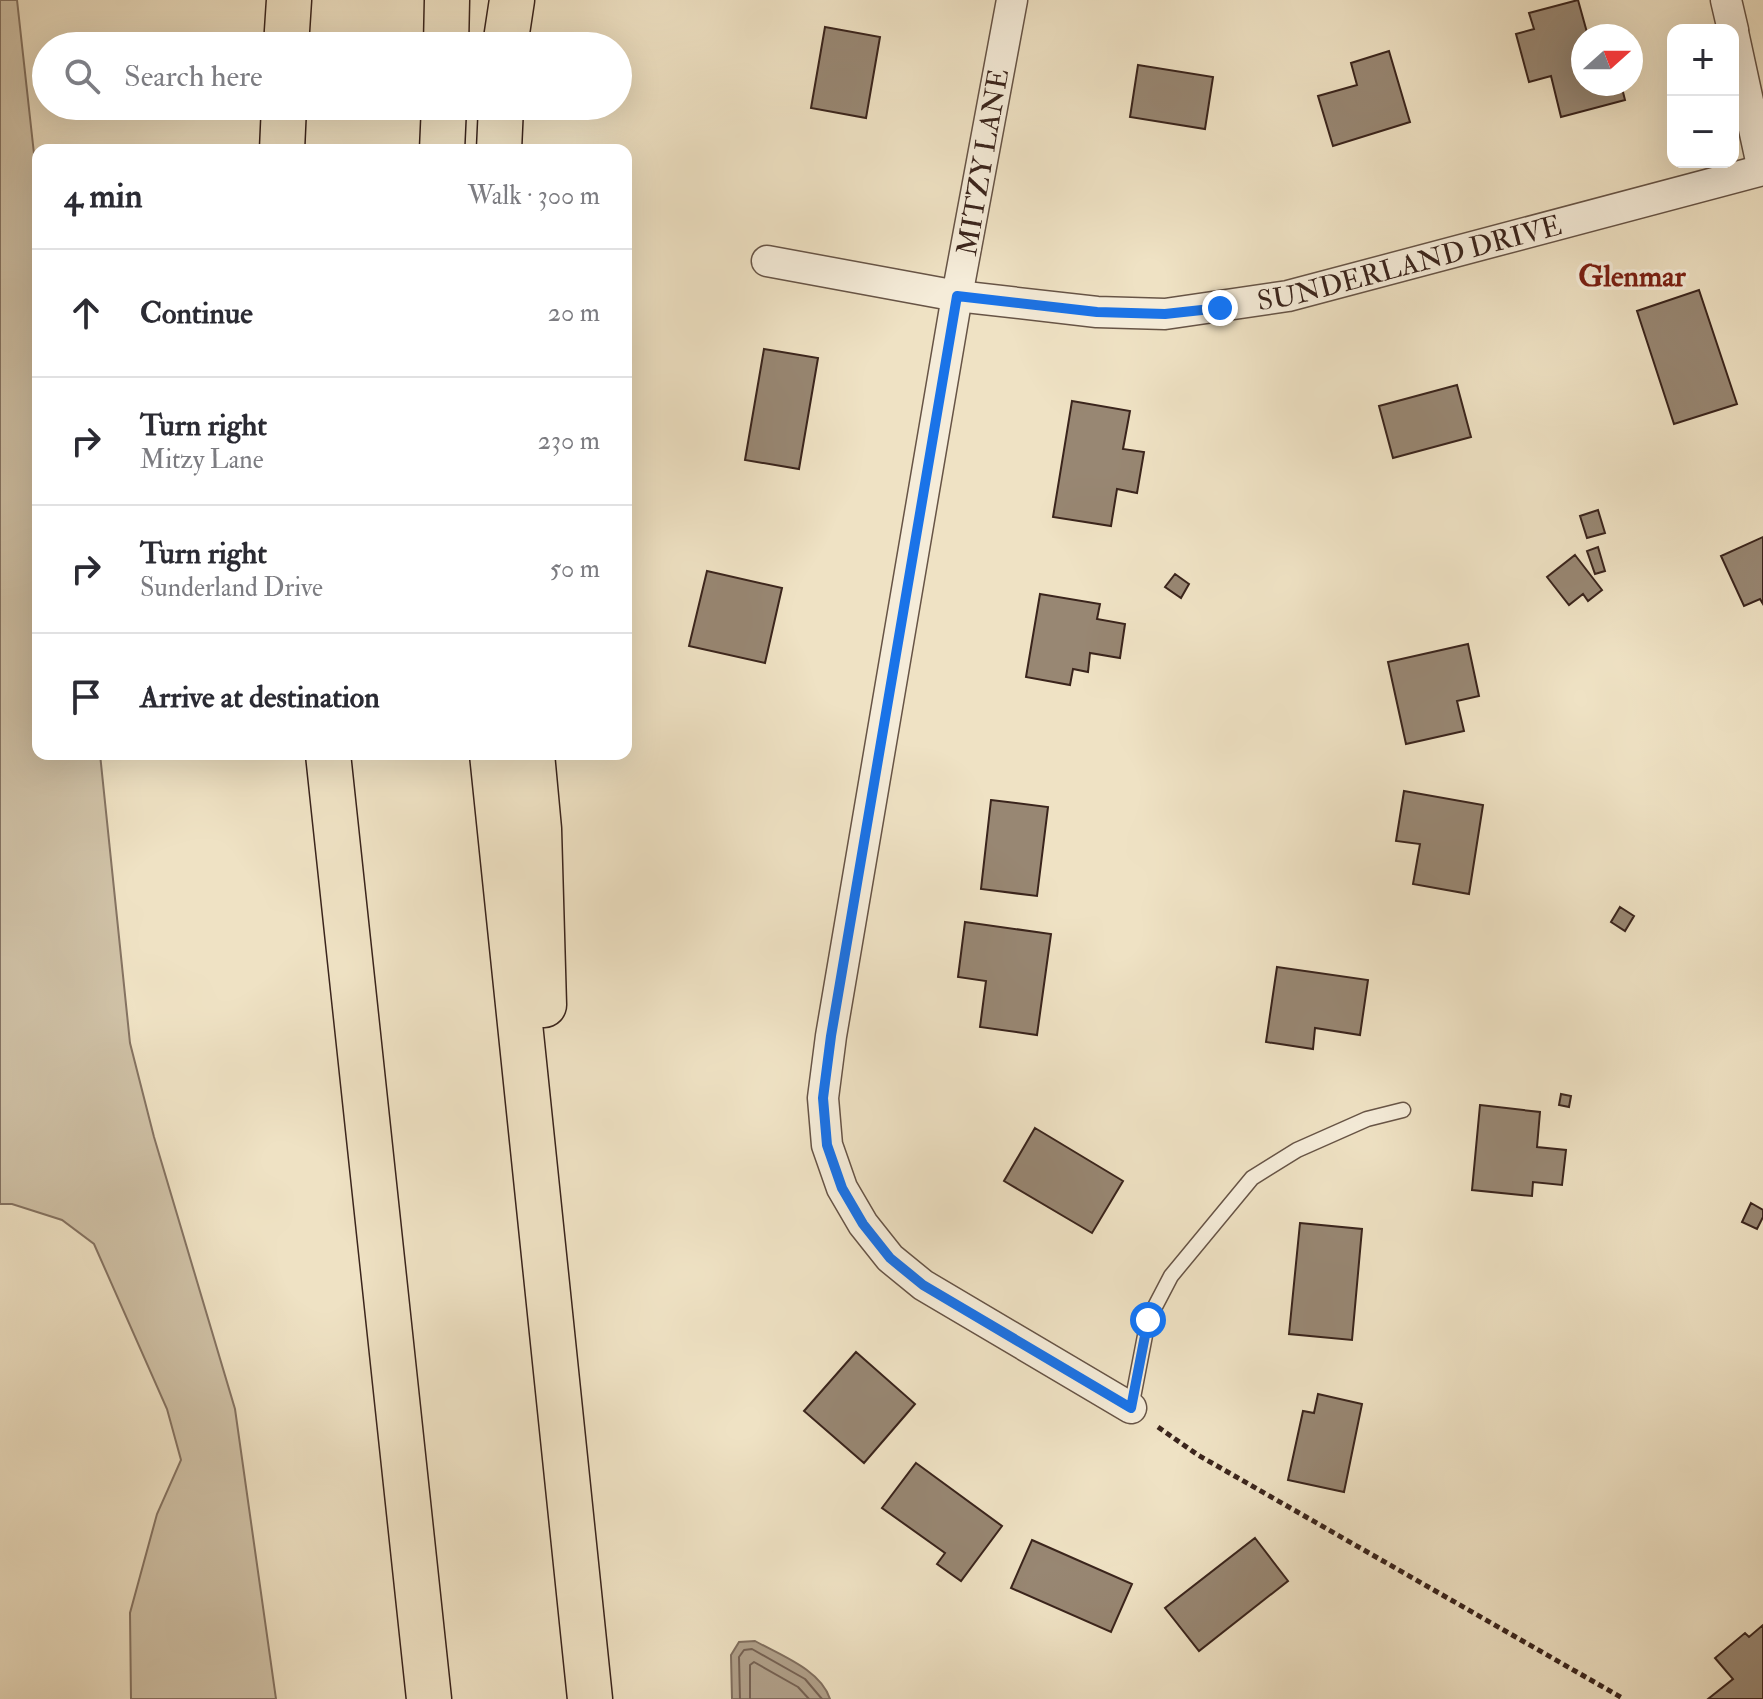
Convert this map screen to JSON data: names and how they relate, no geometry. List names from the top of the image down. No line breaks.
{"streets":{"street":["MITZY LANE","SUNDERLAND DRIVE"]},"crossings":[["MITZY LANE","SUNDERLAND DRIVE"]],"districts":["Glenmar"],"north":"right","page":{"map_buttons":["+","−"],"search":"Search here","heading":["4 min","Walk · 300 m"],"list":[["Continue","20 m"],["Turn right","Mitzy Lane","230 m"],["Turn right","Sunderland Drive","50 m"],"Arrive at destination"]}}
